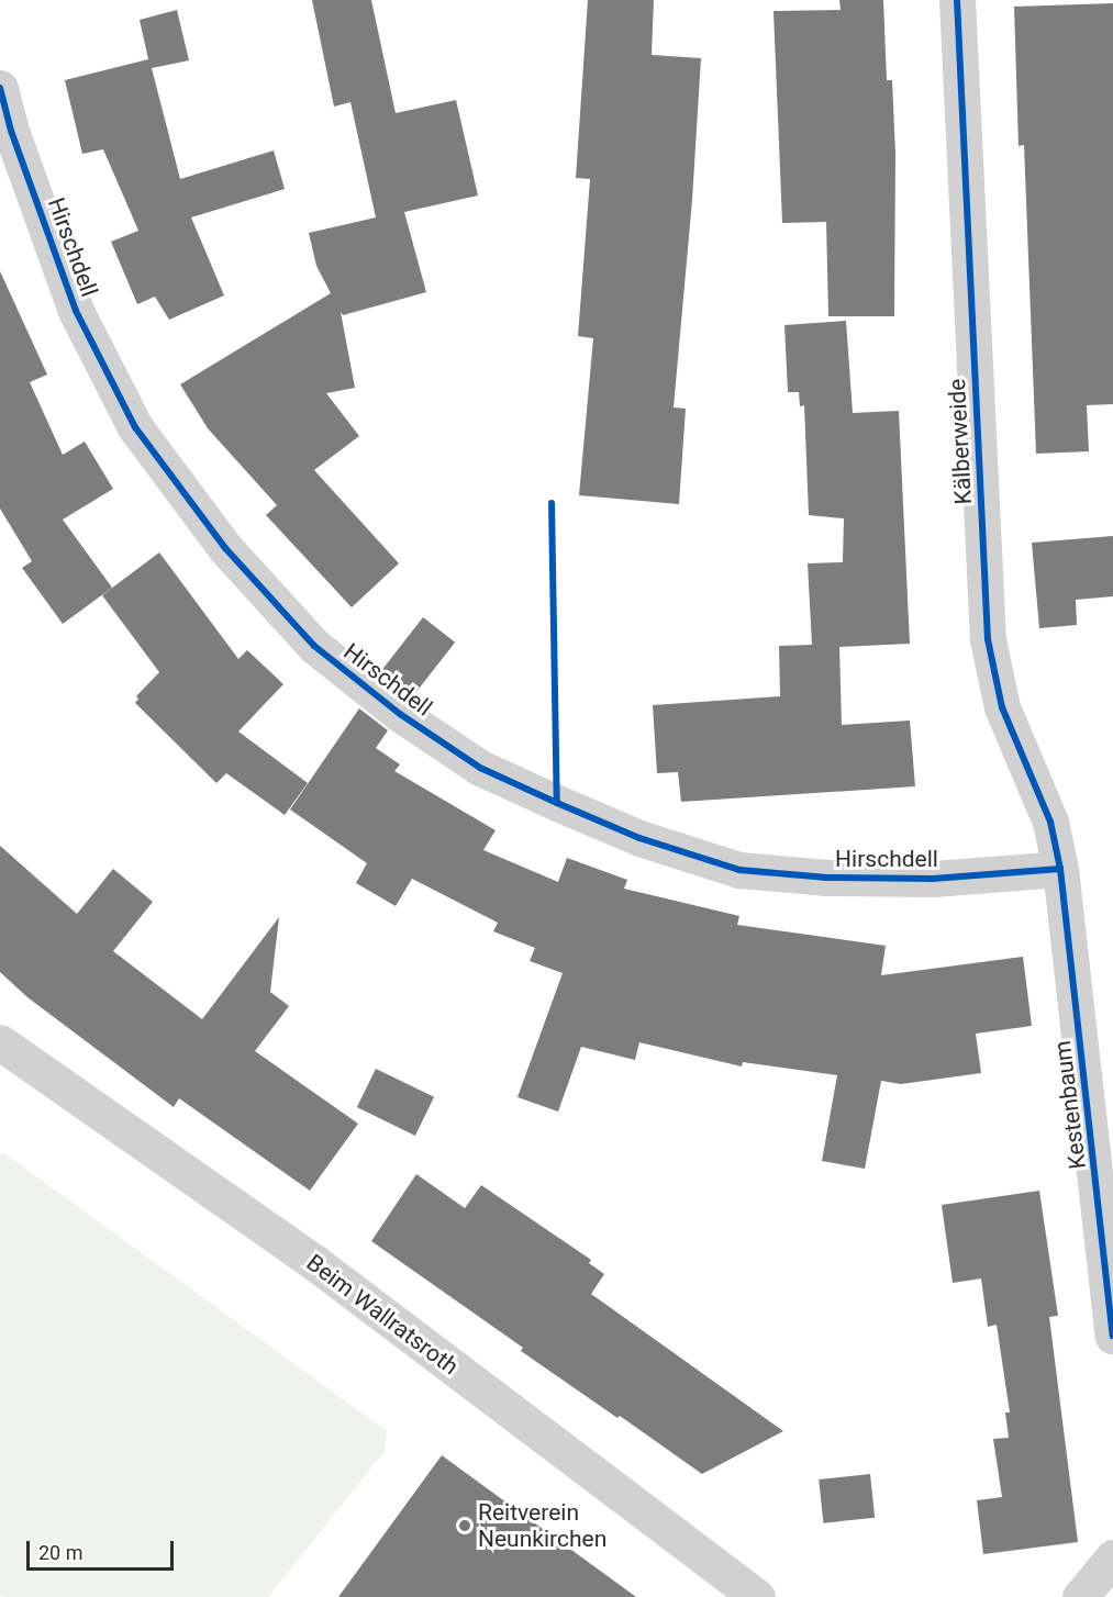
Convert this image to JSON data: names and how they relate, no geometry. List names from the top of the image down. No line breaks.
{"streets":{"street":["Hirschdell","Kälberweide","Kestenbaum","Beim Wallratsroth"]},"crossings":[["Hirschdell","Kälberweide"],["Hirschdell","Kestenbaum"],["Kälberweide","Kestenbaum"]],"places":["Reitverein Neunkirchen"],"scale_bar":"20 m"}
